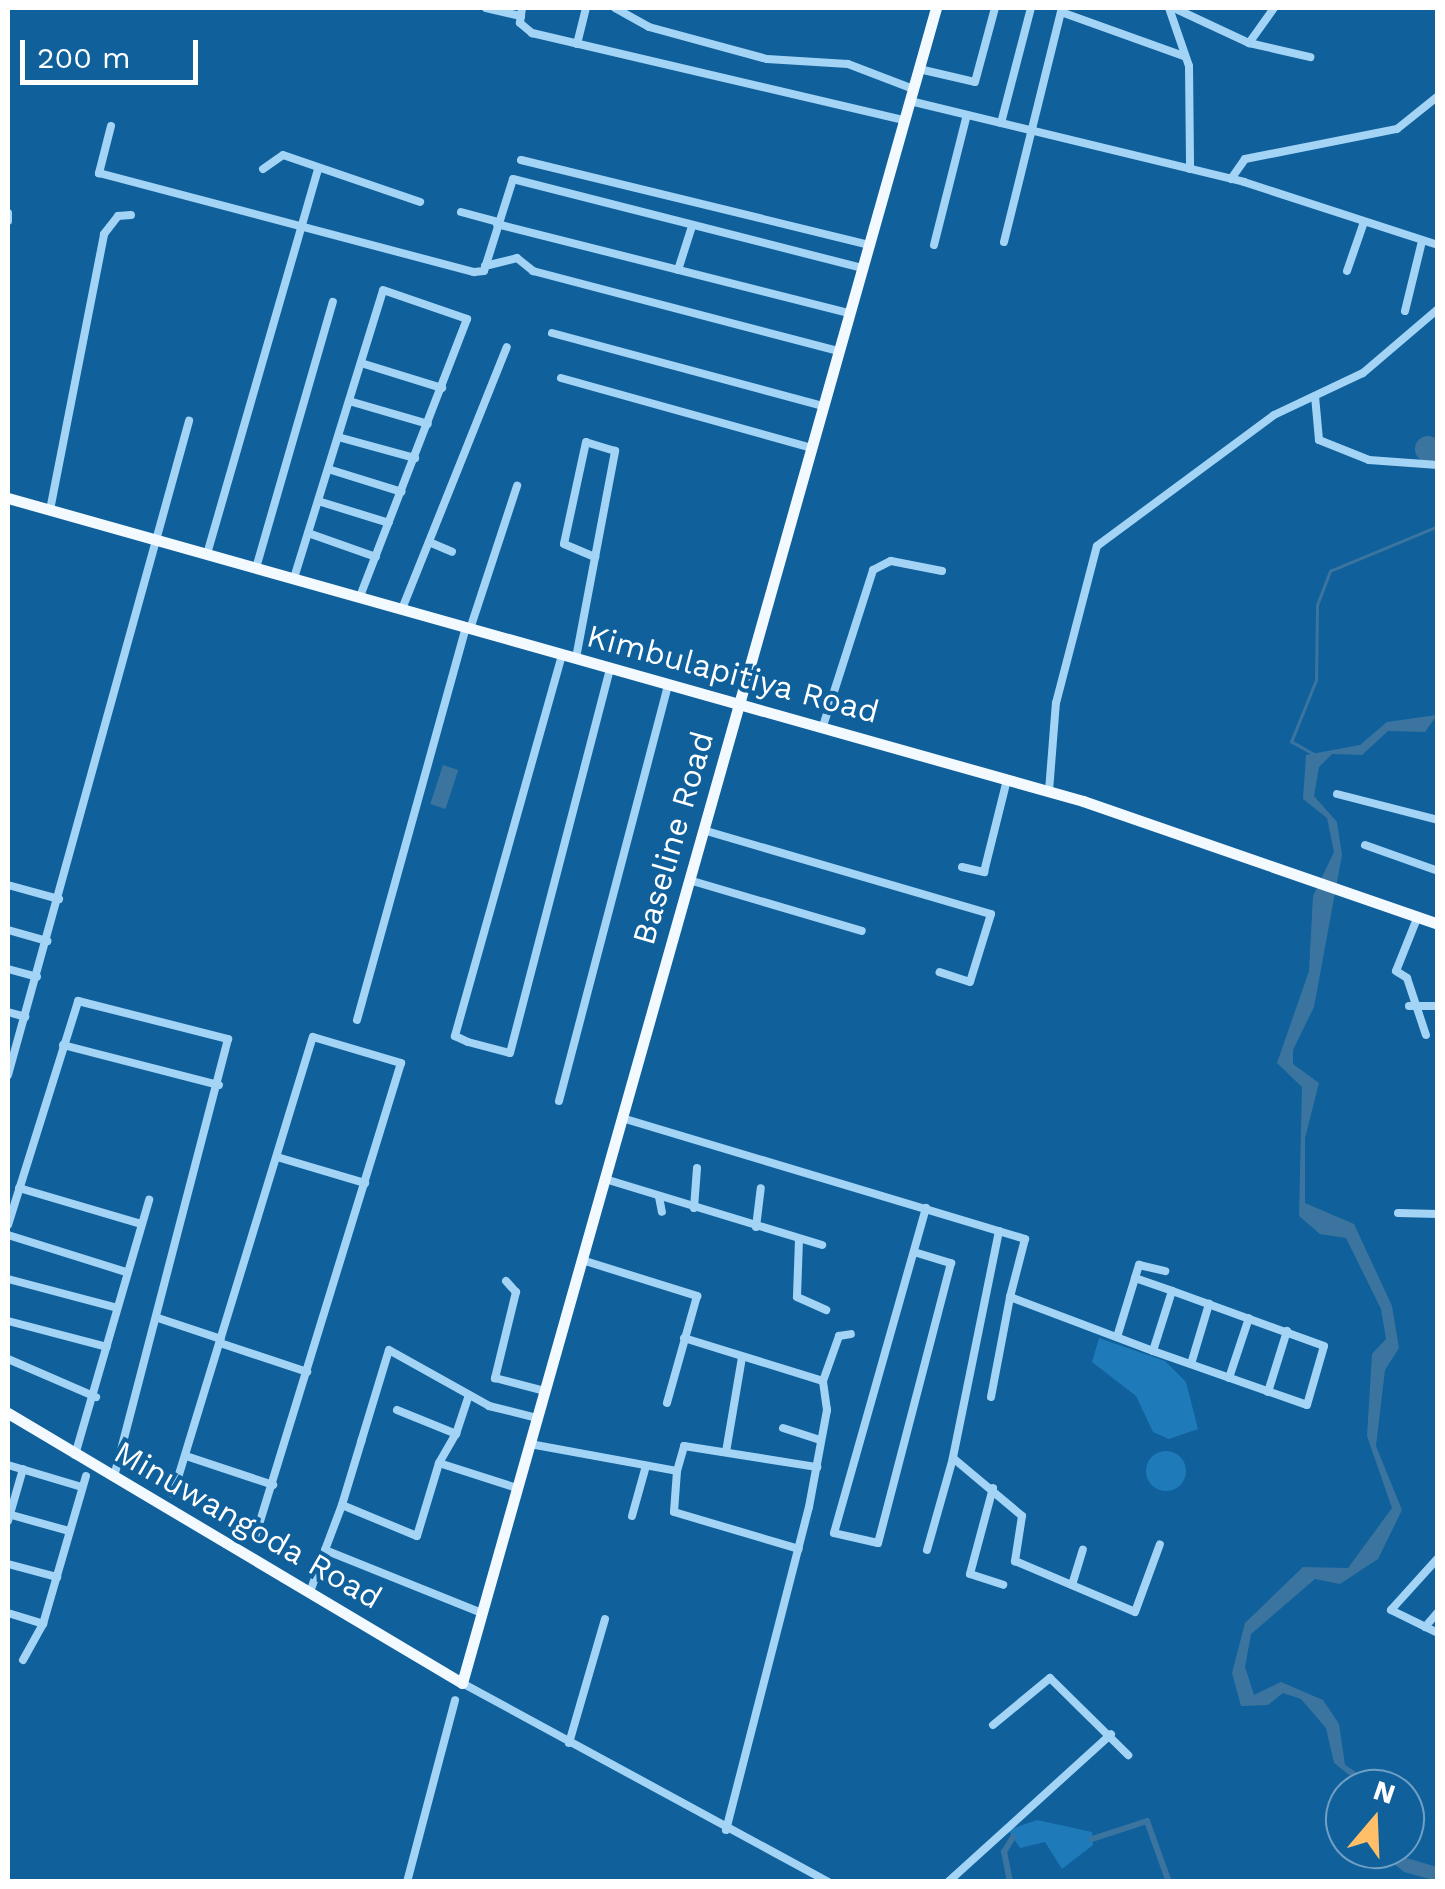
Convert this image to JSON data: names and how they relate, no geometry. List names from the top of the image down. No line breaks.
{"streets":{"main road":["Kimbulapitiya Road","Baseline Road","Minuwangoda Road"]},"crossings":[["Kimbulapitiya Road","Baseline Road"],["Baseline Road","Minuwangoda Road"]],"scale_bar":"200 m","north":"top"}
